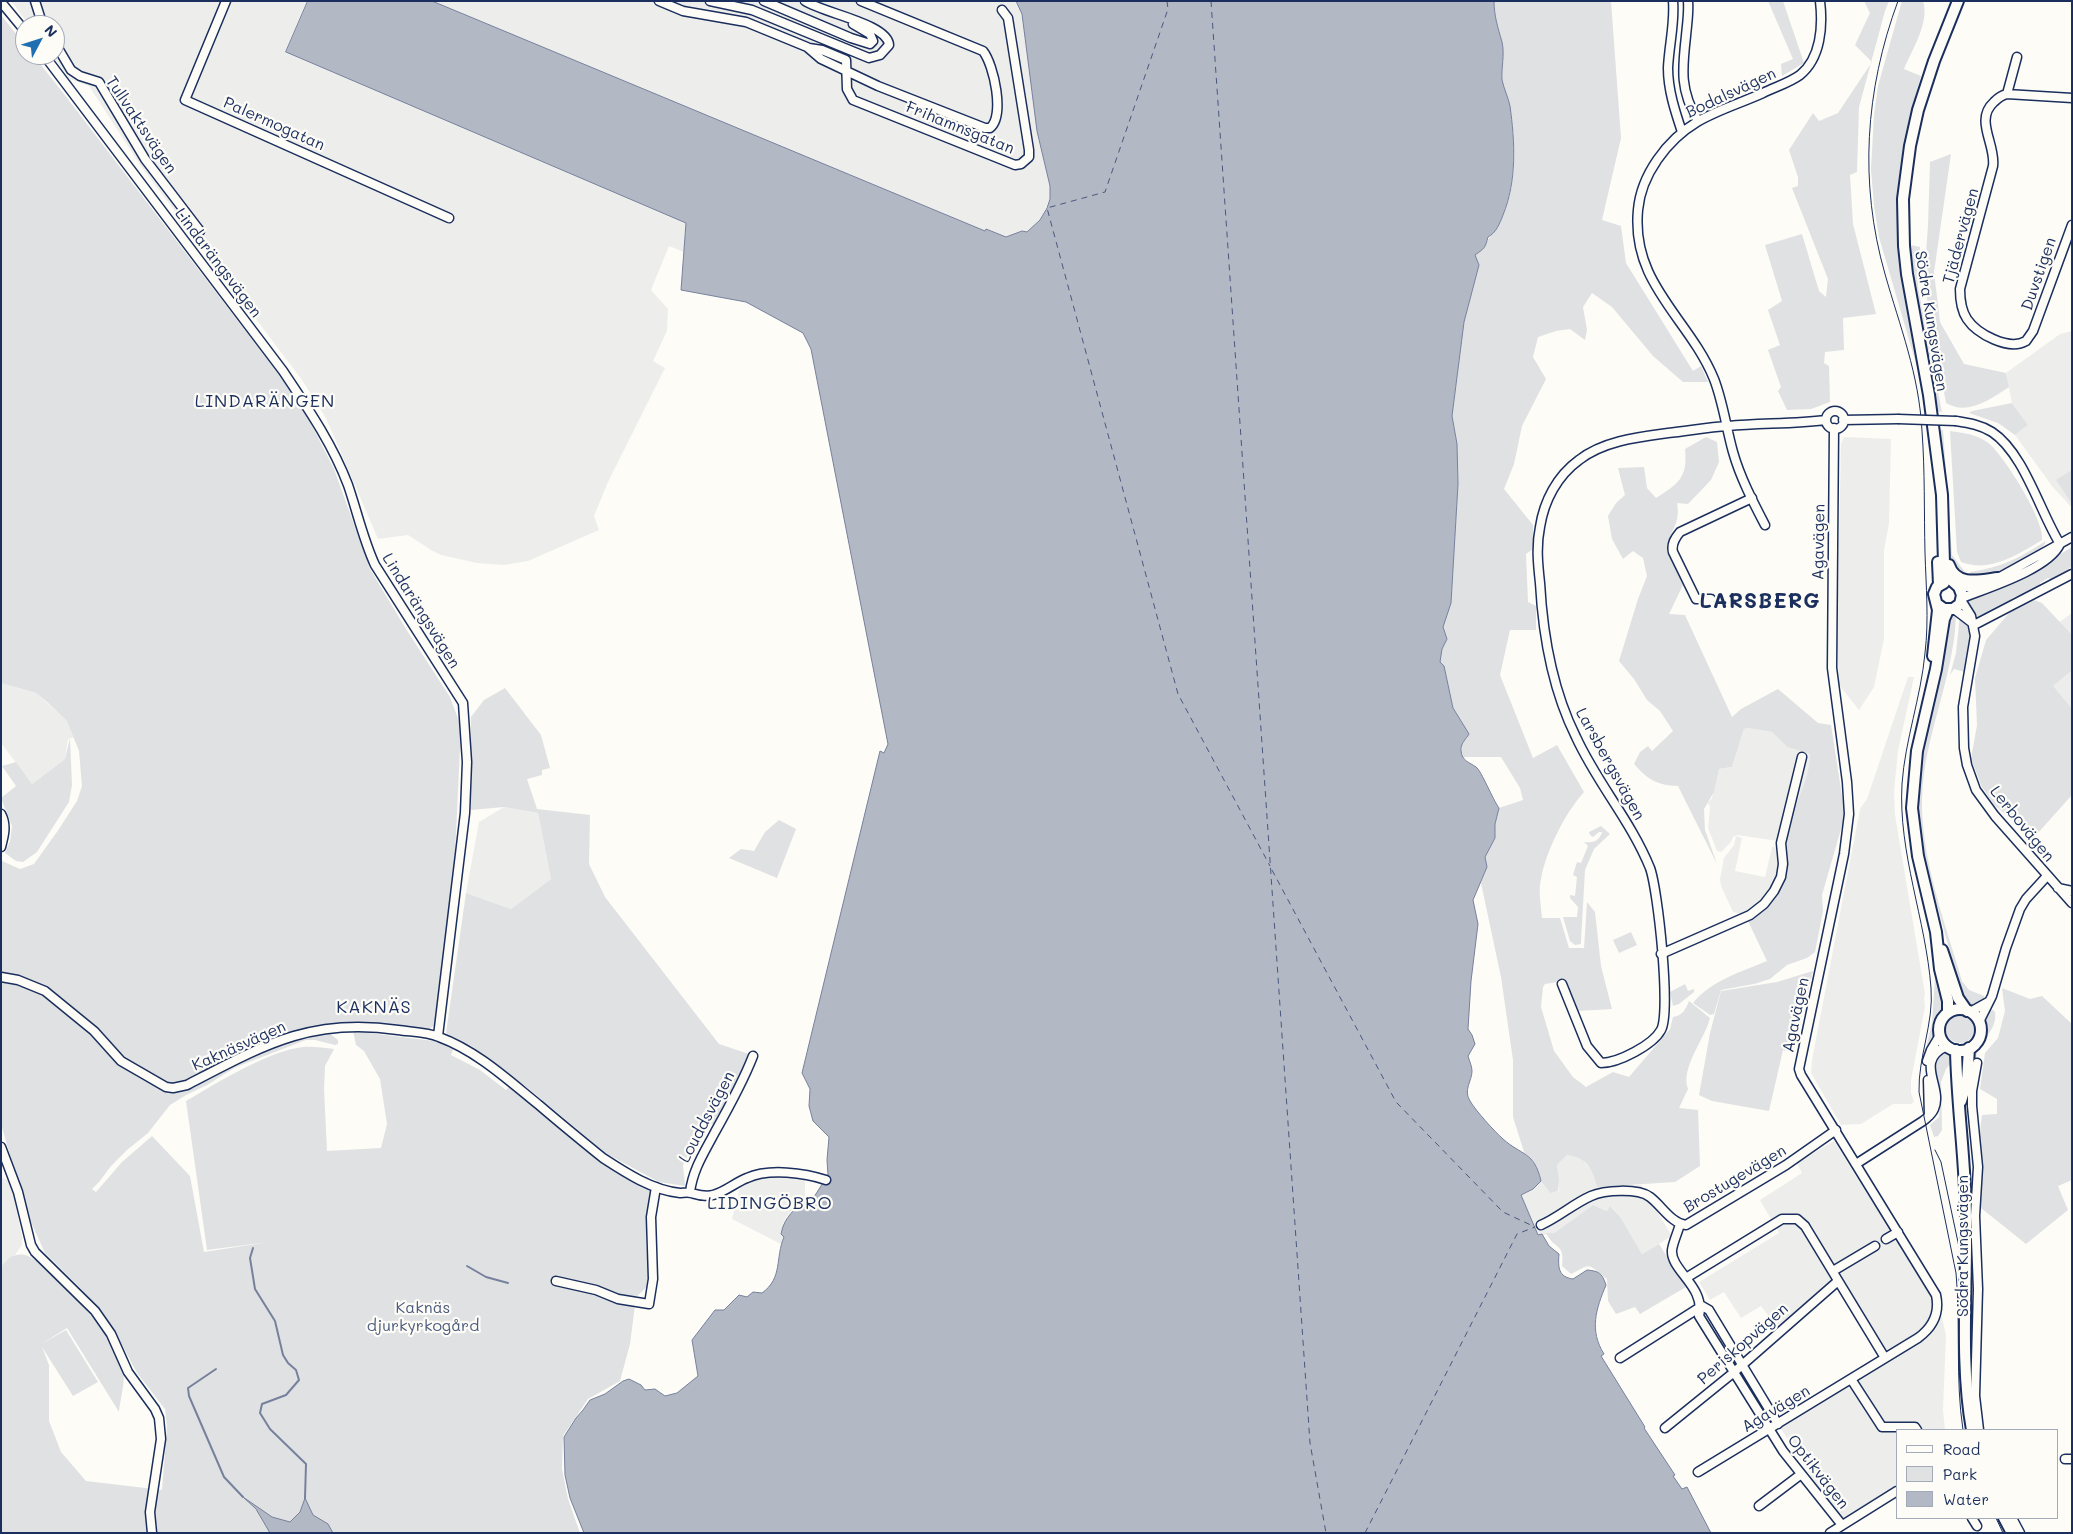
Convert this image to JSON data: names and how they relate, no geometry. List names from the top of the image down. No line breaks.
{"streets":{"main road":["Södra Kungsvägen"],"street":["Bodalsvägen","Palermogatan","Tullvaktsvägen","Frihamnsgatan","Tjädervägen","Lindarängsvägen","Duvstigen","Agavägen","Larsbergsvägen","Lerbovägen","Kaknäsvägen","Louddsvägen","Brostugevägen","Periskopvägen","Optikvägen"]},"crossings":[["Bodalsvägen","Larsbergsvägen"],["Tjädervägen","Duvstigen"],["Lindarängsvägen","Kaknäsvägen"],["Södra Kungsvägen","Lerbovägen"],["Agavägen","Larsbergsvägen"],["Agavägen","Brostugevägen"],["Agavägen","Optikvägen"],["Kaknäsvägen","Louddsvägen"],["Brostugevägen","Optikvägen"],["Periskopvägen","Optikvägen"]],"districts":["LINDARÄNGEN","LARSBERG","KAKNÄS","LIDINGÖBRO"],"parks":["Kaknäs djurkyrkogård"],"legend":["Road","Park","Water"],"north":"top right"}
